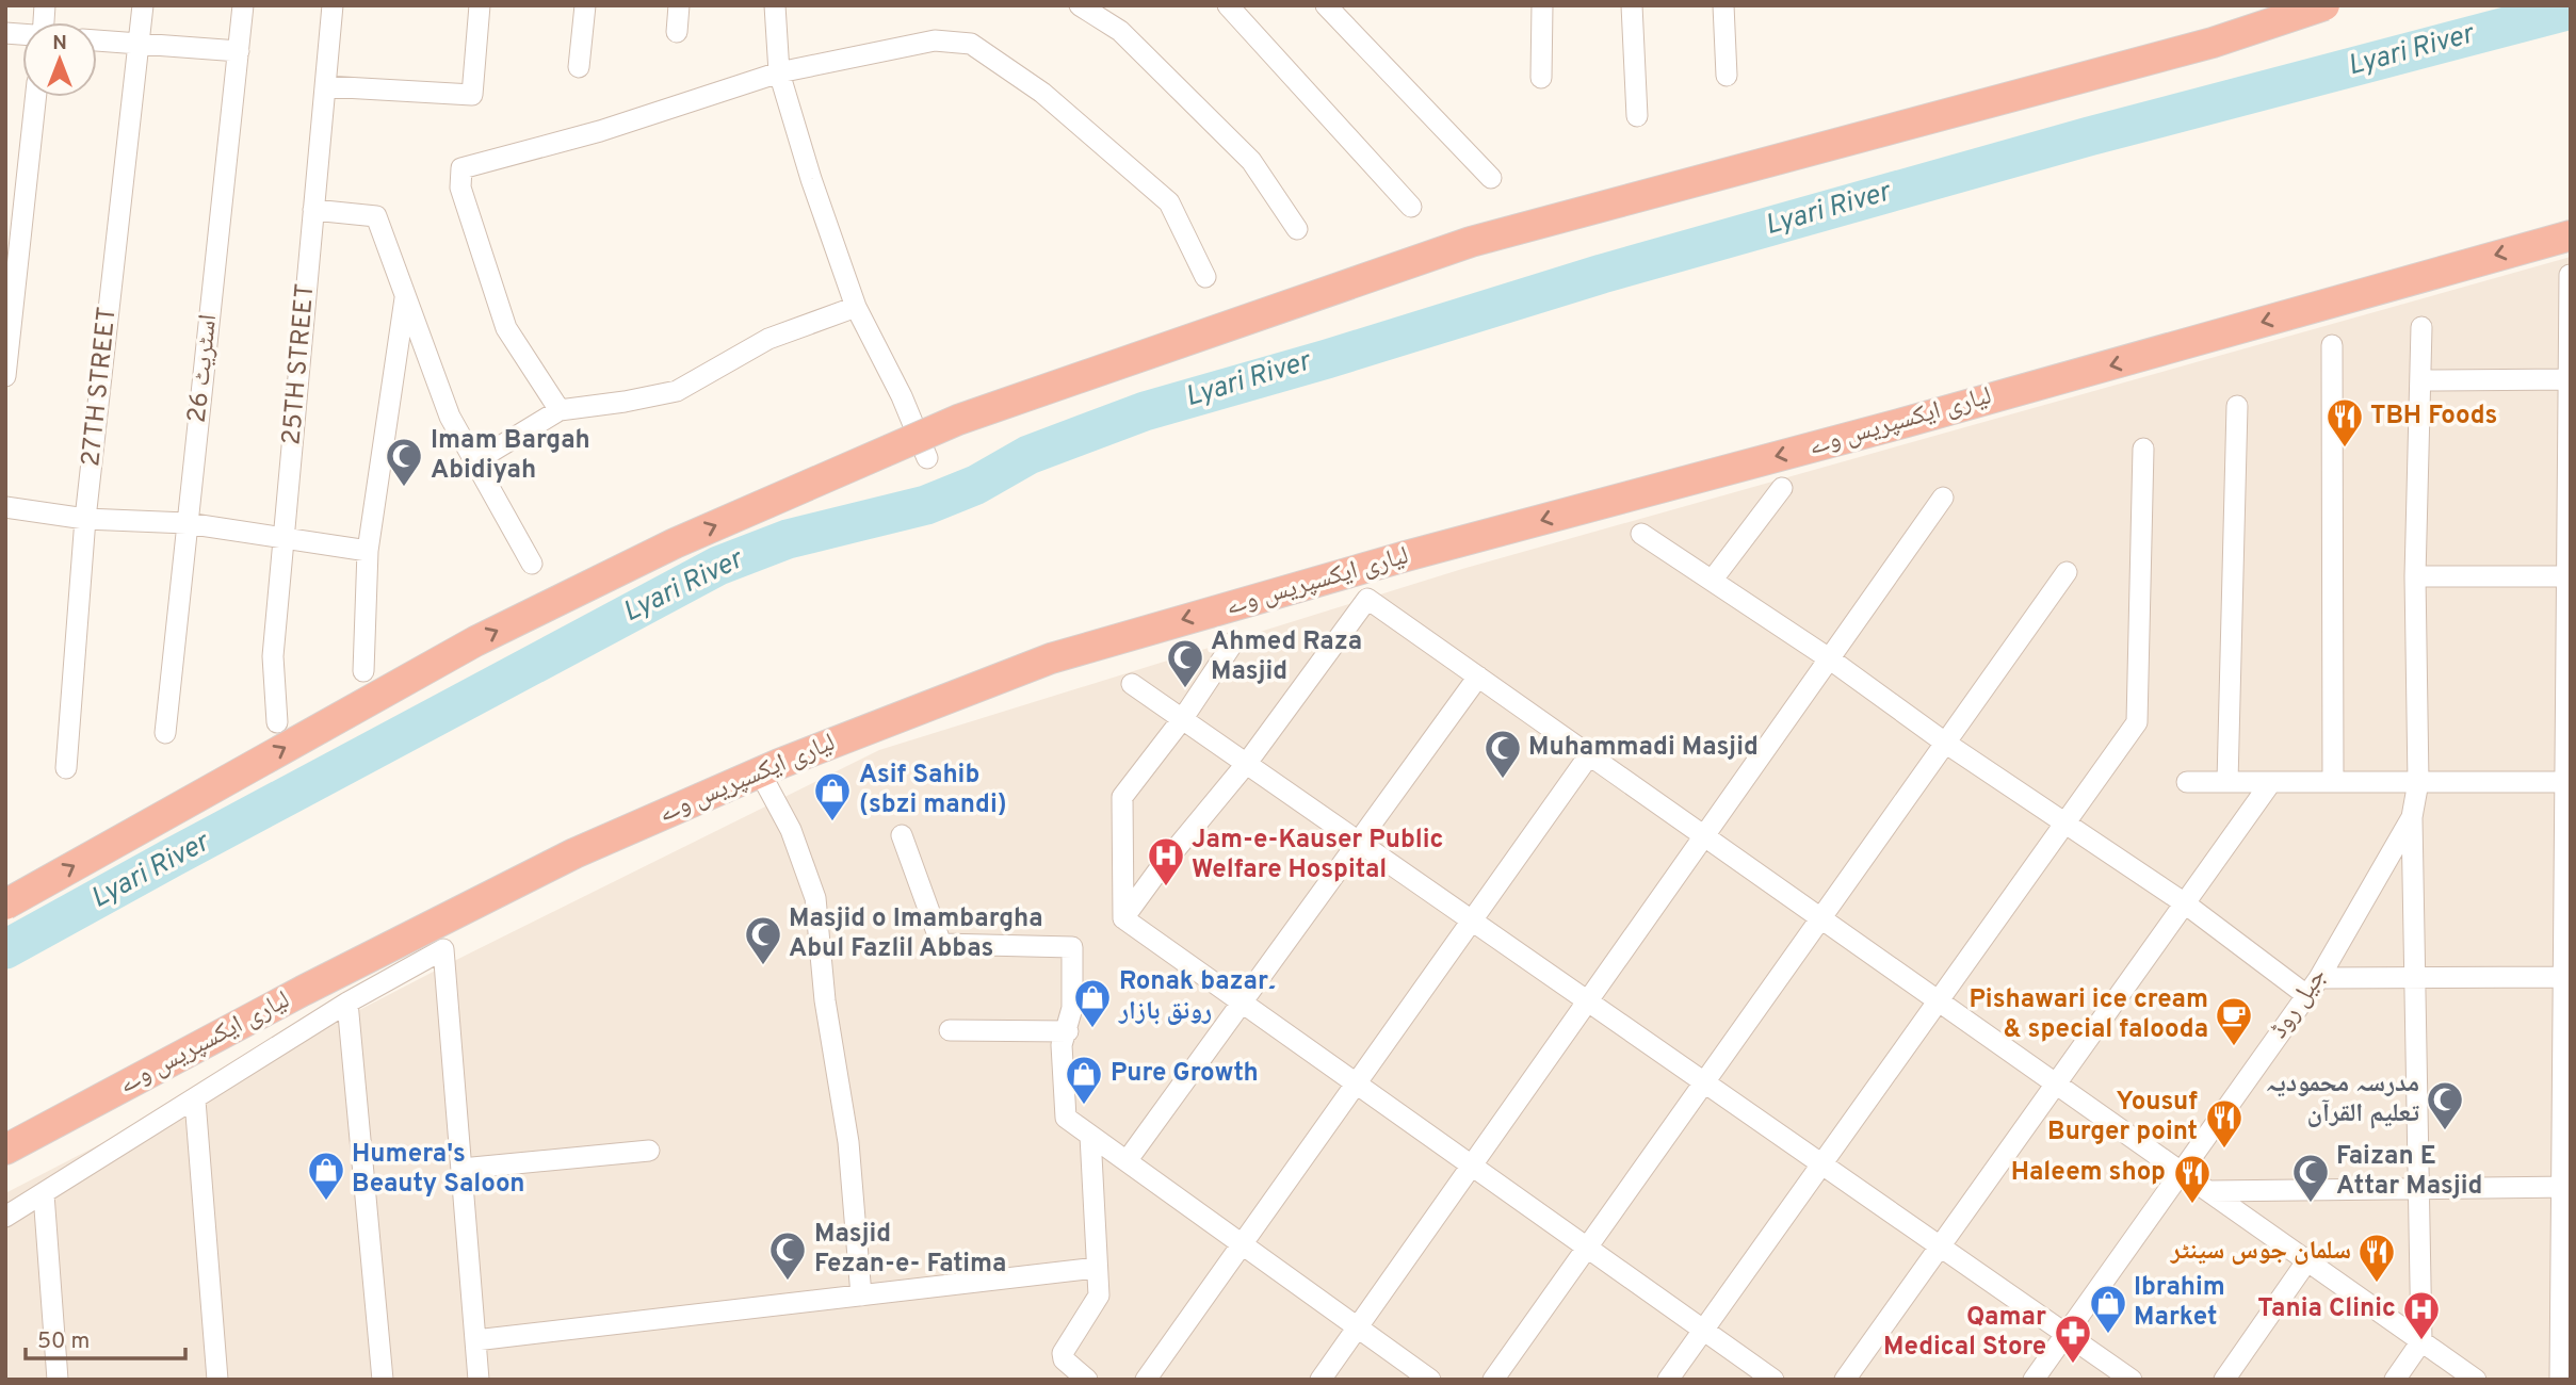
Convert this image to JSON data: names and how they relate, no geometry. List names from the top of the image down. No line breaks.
{"streets":{"highway":["لیاری ایکسپریس وے"],"street":["25TH STREET","اسٹریٹ 26","27TH STREET","جیل روڈ"]},"one_way":["لیاری ایکسپریس وے"],"water":["Lyari River"],"places":{"restaurant":["TBH Foods","Yousuf Burger point","Haleem shop","سلمان جوس سینٹر"],"mosque":["Imam Bargah Abidiyah","Ahmed Raza Masjid","Muhammadi Masjid","Masjid o Imambargha Abul Fazlil Abbas","مدرسہ محمودیہ تعلیم القرآن","Faizan E Attar Masjid","Masjid Fezan-e- Fatima"],"shop":["Asif Sahib (sbzi mandi)","Ronak bazar۔ رونق بازار","Pure Growth","Humera's Beauty Saloon","Ibrahim Market"],"hospital":["Jam-e-Kauser Public Welfare Hospital","Tania Clinic"],"cafe":["Pishawari ice cream & special falooda"],"pharmacy":["Qamar Medical Store"]},"scale_bar":"50 m","north":"top"}
